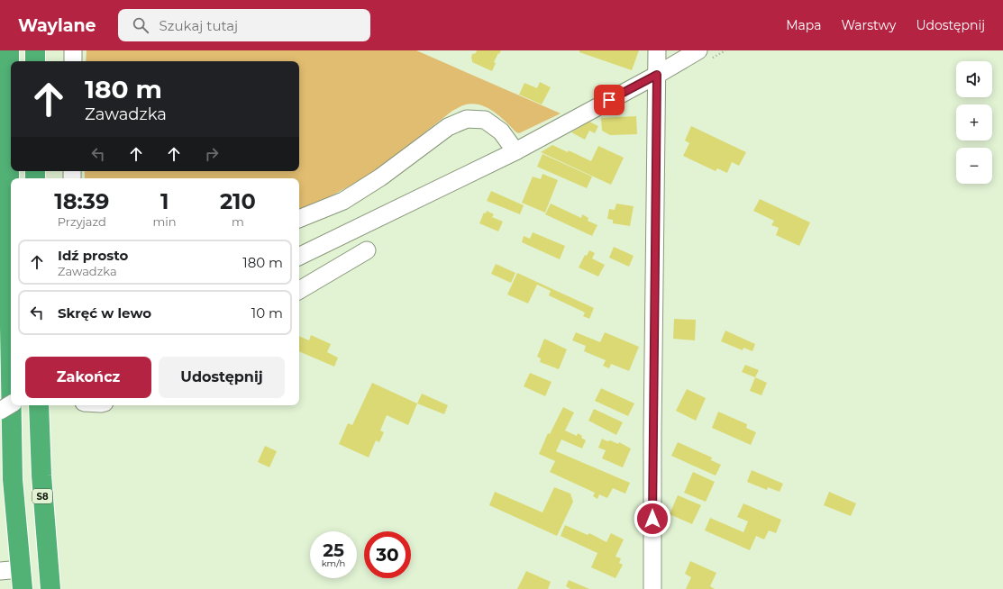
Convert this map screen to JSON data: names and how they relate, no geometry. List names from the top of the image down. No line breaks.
{"streets":{"highway":["S8"]},"page":{"header":"Waylane","search":"Szukaj tutaj","nav":["Mapa","Warstwy","Udostępnij"],"map_buttons":["+","−"],"turn":["180 m","Zawadzka"],"eta":["18:39","Przyjazd","1","min","210","m"],"list":[{"name":"Idź prosto","note":"Zawadzka","value":"180 m"},{"name":"Skręć w lewo","value":"10 m"}],"buttons":["Zakończ","Udostępnij"],"speed":"25 km/h","limit":"30"}}
